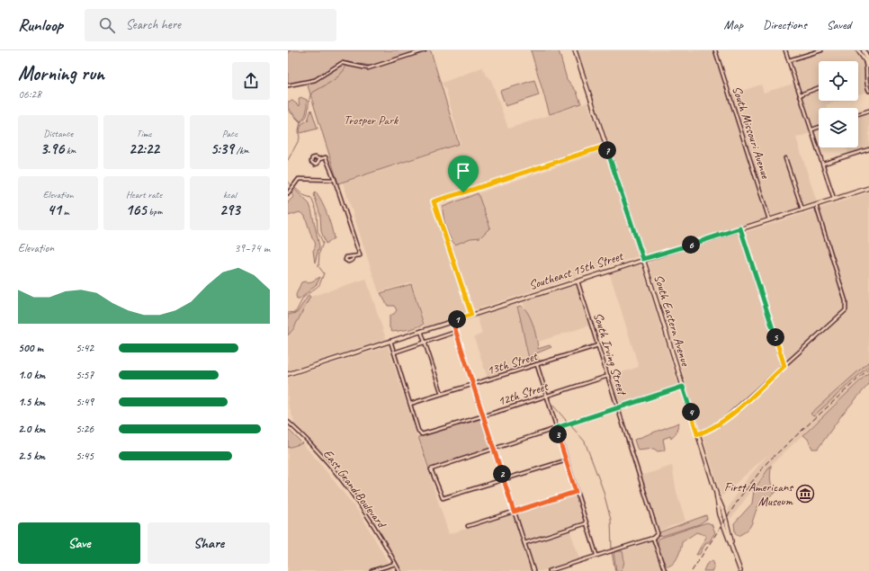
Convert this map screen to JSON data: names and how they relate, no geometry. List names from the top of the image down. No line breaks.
{"streets":{"main road":["Southeast 15th Street","South Eastern Avenue"],"street":["South Missouri Avenue","South Irving Street","13th Street","12th Street","East Grand Boulevard"]},"crossings":[["South Missouri Avenue","Southeast 15th Street"],["Southeast 15th Street","South Eastern Avenue"],["Southeast 15th Street","South Irving Street"],["South Irving Street","13th Street"],["South Irving Street","12th Street"],["13th Street","12th Street"]],"parks":["Trosper Park"],"places":{"museum":["First Americans Museum"]},"page":{"header":"Runloop","search":"Search here","nav":["Map","Directions","Saved"],"heading":["Morning run","06:28"],"stats":[["Distance","3.96 km"],["Time","22:22"],["Pace","5:39 /km"],["Elevation","41 m"],["Heart rate","165 bpm"],["kcal","293"]],"pins":["7","6","1","5","4","3","2"],"chart":["Elevation","39–74 m"],"list":[{"name":"500 m","note":"5:42"},{"name":"1.0 km","note":"5:57"},{"name":"1.5 km","note":"5:49"},{"name":"2.0 km","note":"5:26"},{"name":"2.5 km","note":"5:45"}],"buttons":["Save","Share"]}}
